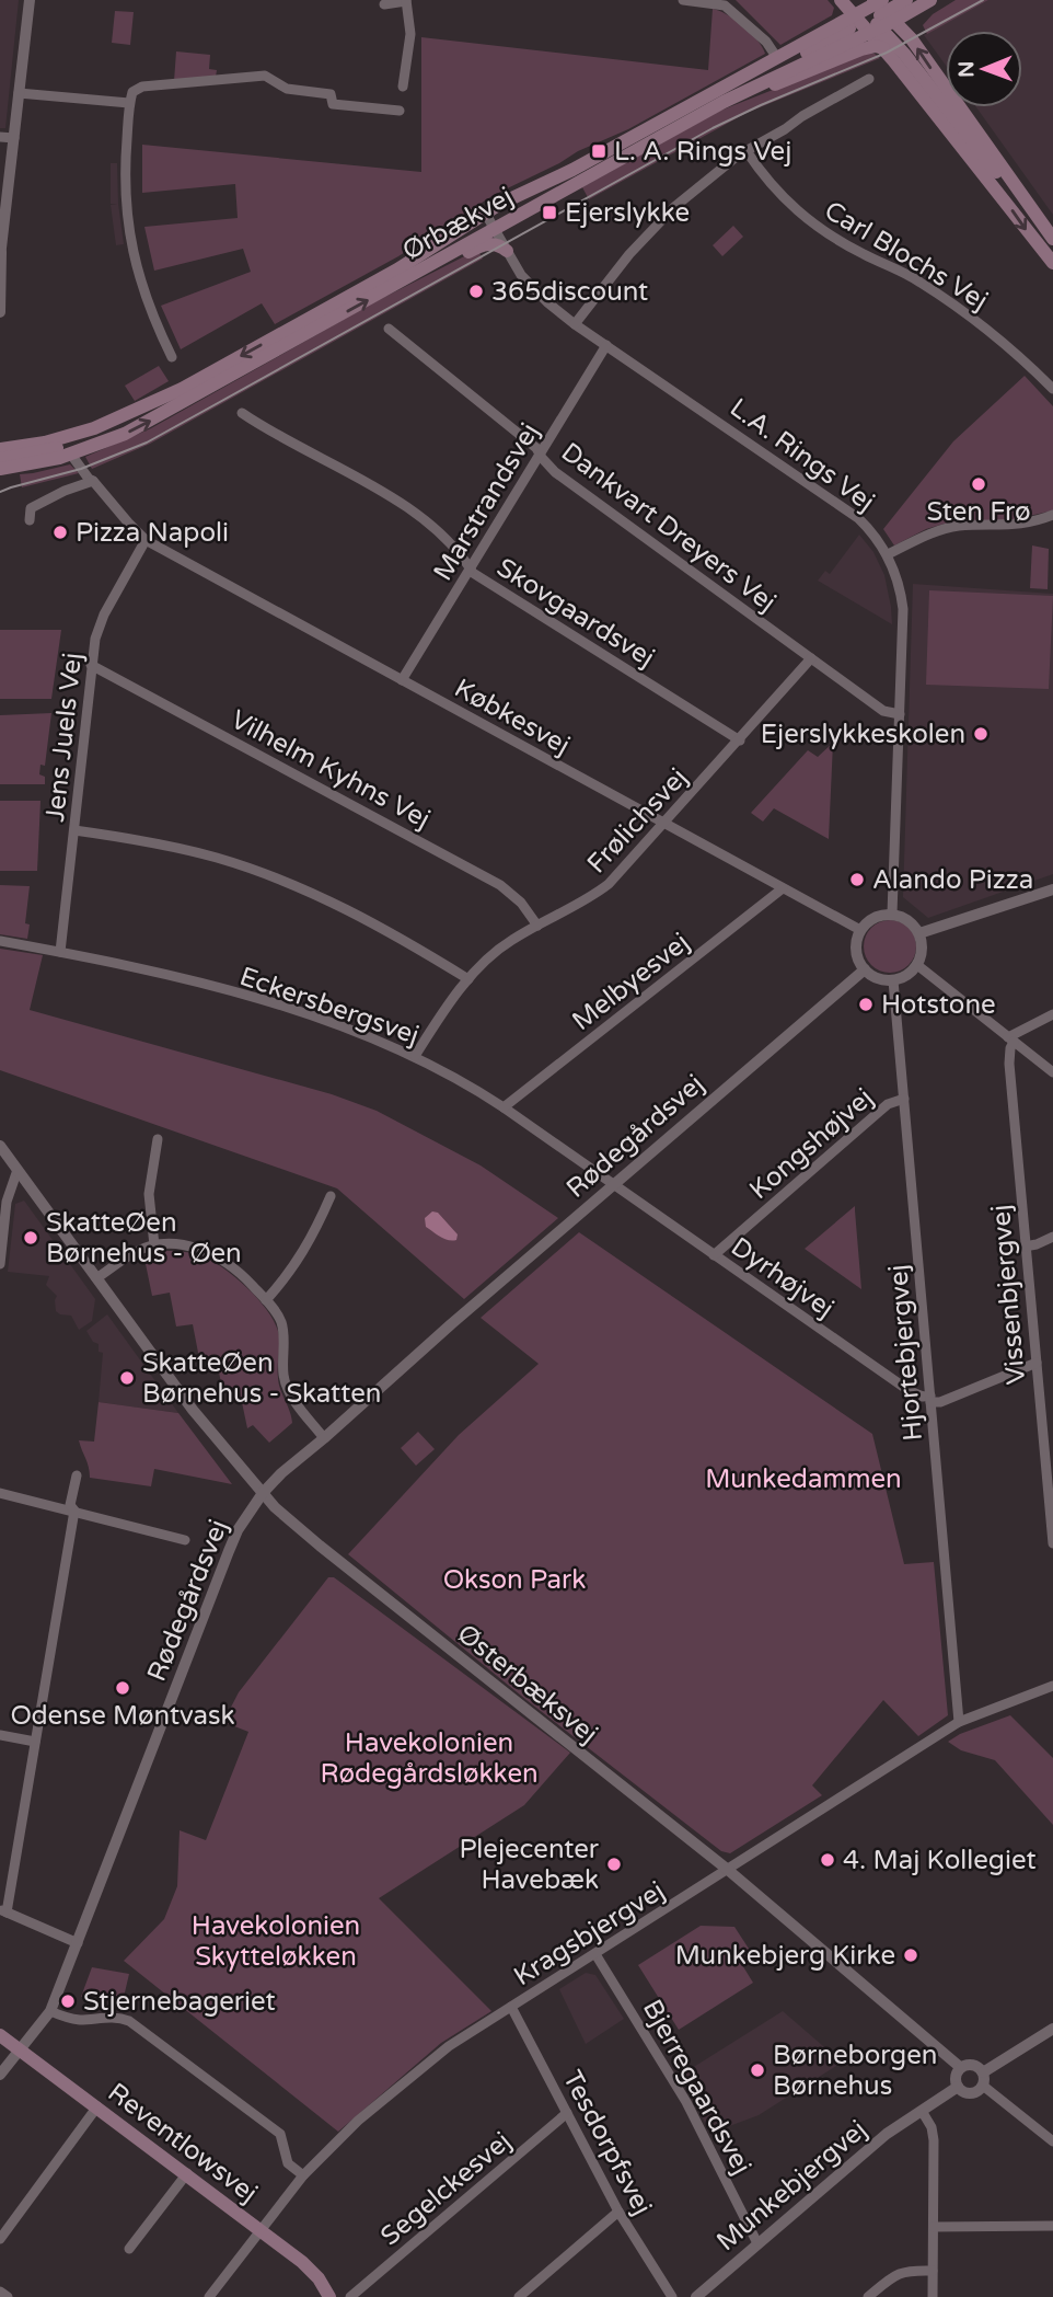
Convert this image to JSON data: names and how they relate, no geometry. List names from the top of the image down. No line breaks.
{"streets":{"main road":["Ørbækvej","Reventlowsvej"],"street":["Carl Blochs Vej","L.A. Rings Vej","Marstrandsvej","Dankvart Dreyers Vej","Skovgaardsvej","Købkesvej","Jens Juels Vej","Vilhelm Kyhns Vej","Frølichsvej","Melbyesvej","Eckersbergsvej","Rødegårdsvej","Kongshøjvej","Dyrhøjvej","Vissenbjergvej","Hjortebjergvej","Østerbæksvej","Kragsbjergvej","Bjerregaardsvej","Tesdorpfsvej","Munkebjergvej","Segelckesvej"]},"crossings":[["Ørbækvej","L.A. Rings Vej"],["L.A. Rings Vej","Marstrandsvej"],["L.A. Rings Vej","Dankvart Dreyers Vej"],["L.A. Rings Vej","Købkesvej"],["L.A. Rings Vej","Rødegårdsvej"],["L.A. Rings Vej","Hjortebjergvej"],["Marstrandsvej","Dankvart Dreyers Vej"],["Marstrandsvej","Skovgaardsvej"],["Marstrandsvej","Købkesvej"],["Dankvart Dreyers Vej","Frølichsvej"],["Skovgaardsvej","Frølichsvej"],["Købkesvej","Jens Juels Vej"],["Købkesvej","Frølichsvej"],["Købkesvej","Melbyesvej"],["Købkesvej","Rødegårdsvej"],["Købkesvej","Hjortebjergvej"],["Jens Juels Vej","Vilhelm Kyhns Vej"],["Jens Juels Vej","Eckersbergsvej"],["Vilhelm Kyhns Vej","Frølichsvej"],["Frølichsvej","Eckersbergsvej"],["Melbyesvej","Eckersbergsvej"],["Eckersbergsvej","Rødegårdsvej"],["Eckersbergsvej","Dyrhøjvej"],["Rødegårdsvej","Dyrhøjvej"],["Rødegårdsvej","Hjortebjergvej"],["Rødegårdsvej","Østerbæksvej"],["Rødegårdsvej","Reventlowsvej"],["Kongshøjvej","Dyrhøjvej"],["Kongshøjvej","Hjortebjergvej"],["Dyrhøjvej","Hjortebjergvej"],["Hjortebjergvej","Kragsbjergvej"],["Østerbæksvej","Kragsbjergvej"],["Østerbæksvej","Munkebjergvej"],["Kragsbjergvej","Bjerregaardsvej"],["Kragsbjergvej","Reventlowsvej"],["Kragsbjergvej","Tesdorpfsvej"],["Bjerregaardsvej","Munkebjergvej"],["Tesdorpfsvej","Segelckesvej"]],"parks":["Munkedammen","Okson Park","Havekolonien Rødegårdsløkken","Havekolonien Skytteløkken"],"places":{"transit":["L. A. Rings Vej","Ejerslykke"],"other":["365discount","Sten Frø","Pizza Napoli","Ejerslykkeskolen","Alando Pizza","Hotstone","SkatteØen Børnehus - Øen","SkatteØen Børnehus - Skatten","Odense Møntvask","4. Maj Kollegiet","Plejecenter Havebæk","Munkebjerg Kirke","Stjernebageriet","Børneborgen Børnehus"]},"north":"left"}
